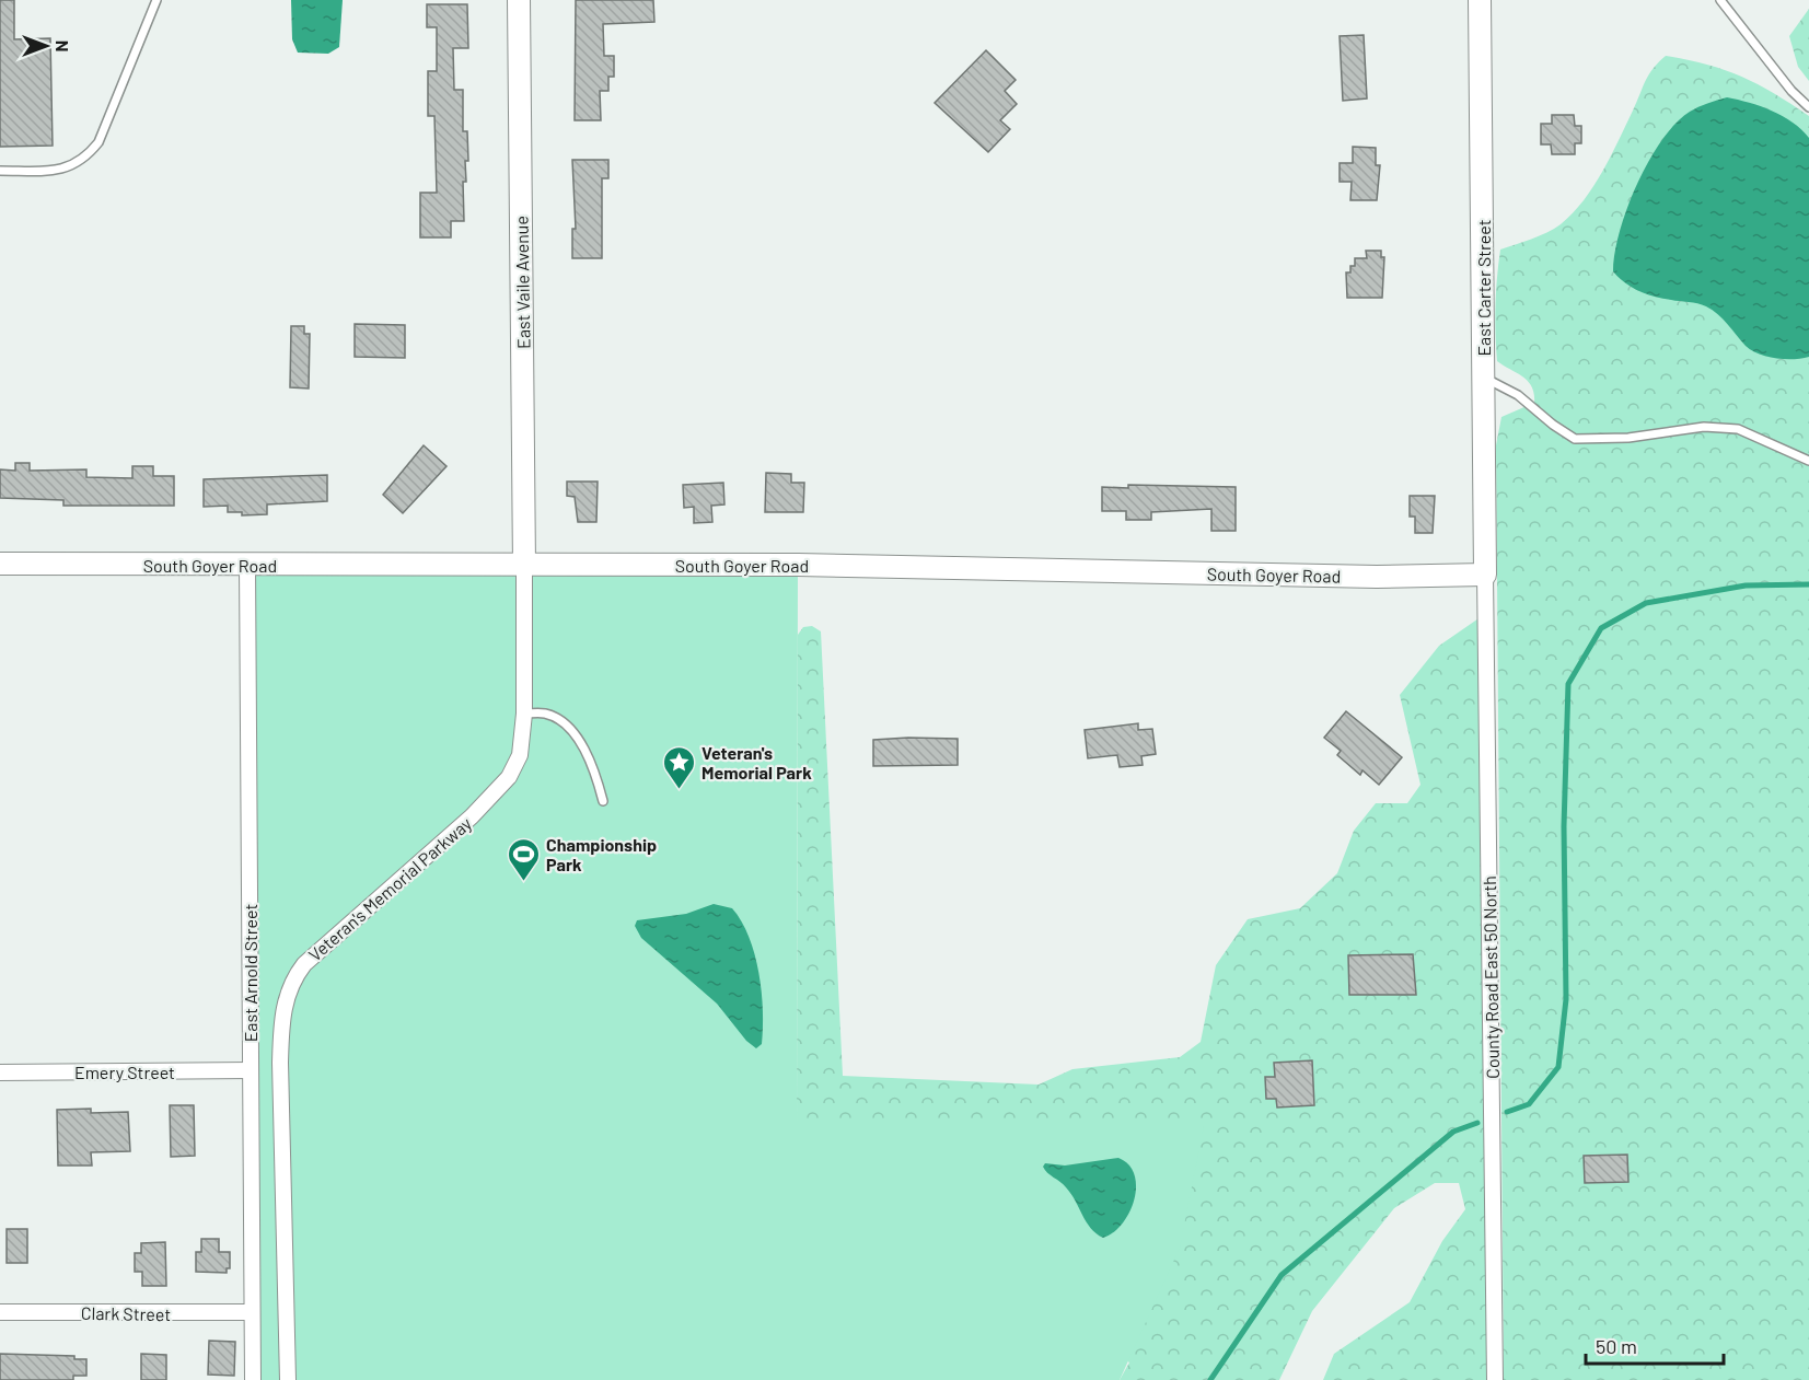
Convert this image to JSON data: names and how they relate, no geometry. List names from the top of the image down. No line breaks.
{"streets":{"street":["East Vaile Avenue","East Carter Street","South Goyer Road","Veteran's Memorial Parkway","East Arnold Street","County Road East 50 North","Emery Street","Clark Street"]},"crossings":[["East Vaile Avenue","South Goyer Road"],["East Vaile Avenue","Veteran's Memorial Parkway"],["East Carter Street","South Goyer Road"],["East Carter Street","County Road East 50 North"],["South Goyer Road","Veteran's Memorial Parkway"],["South Goyer Road","East Arnold Street"],["South Goyer Road","County Road East 50 North"],["East Arnold Street","Emery Street"],["East Arnold Street","Clark Street"]],"places":{"place":["Veteran's Memorial Park"],"sports":["Championship Park"]},"scale_bar":"50 m","north":"right"}
